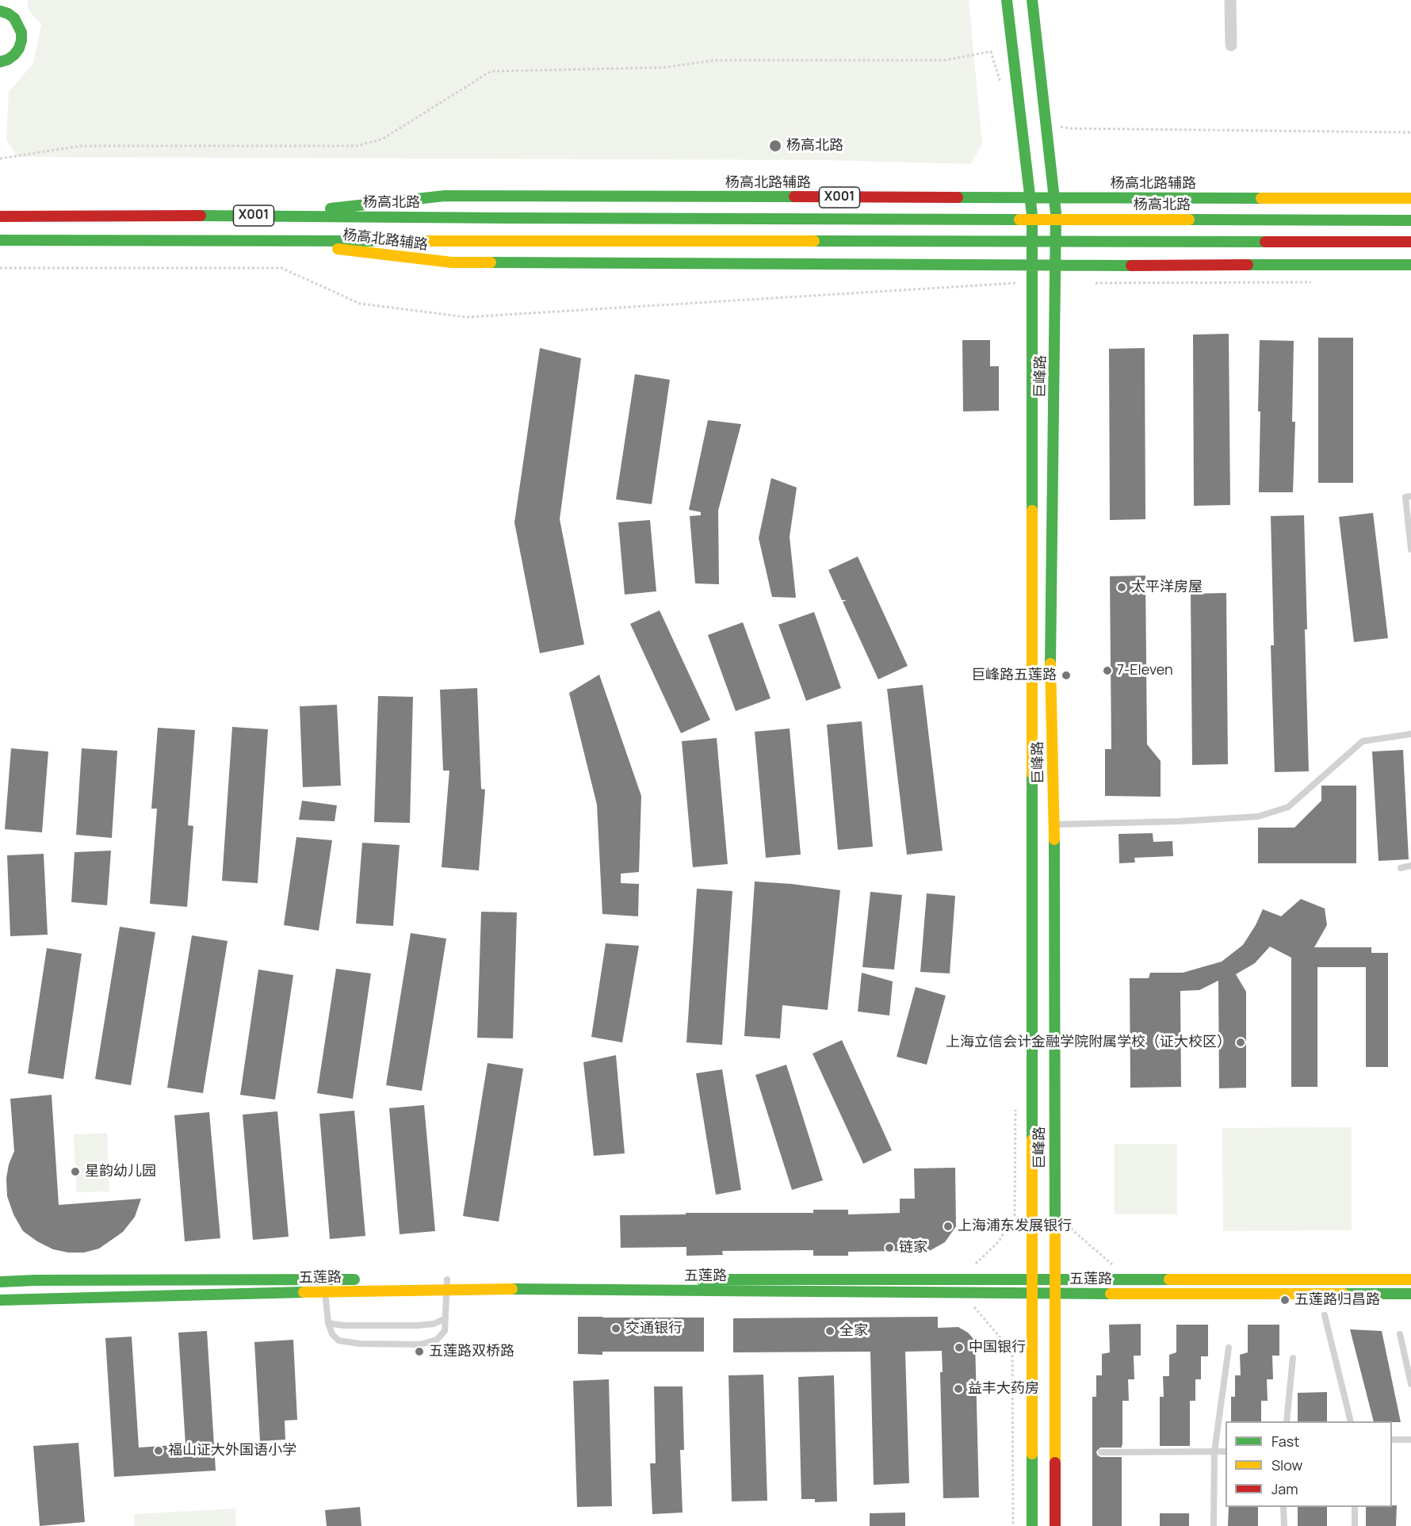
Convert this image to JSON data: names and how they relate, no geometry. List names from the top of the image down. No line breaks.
{"streets":{"main road":["杨高北路辅路","X001","杨高北路","巨峰路","五莲路"]},"crossings":[["杨高北路辅路","X001"],["杨高北路辅路","杨高北路"],["杨高北路辅路","巨峰路"],["巨峰路","五莲路"]],"places":["杨高北路","太平洋房屋","7-Eleven","巨峰路五莲路","上海立信会计金融学院附属学校（证大校区）","星韵幼儿园","上海浦东发展银行","链家","五莲路归昌路","交通银行","全家","中国银行","五莲路双桥路","益丰大药房","福山证大外国语小学"],"legend":["Fast","Slow","Jam"]}
